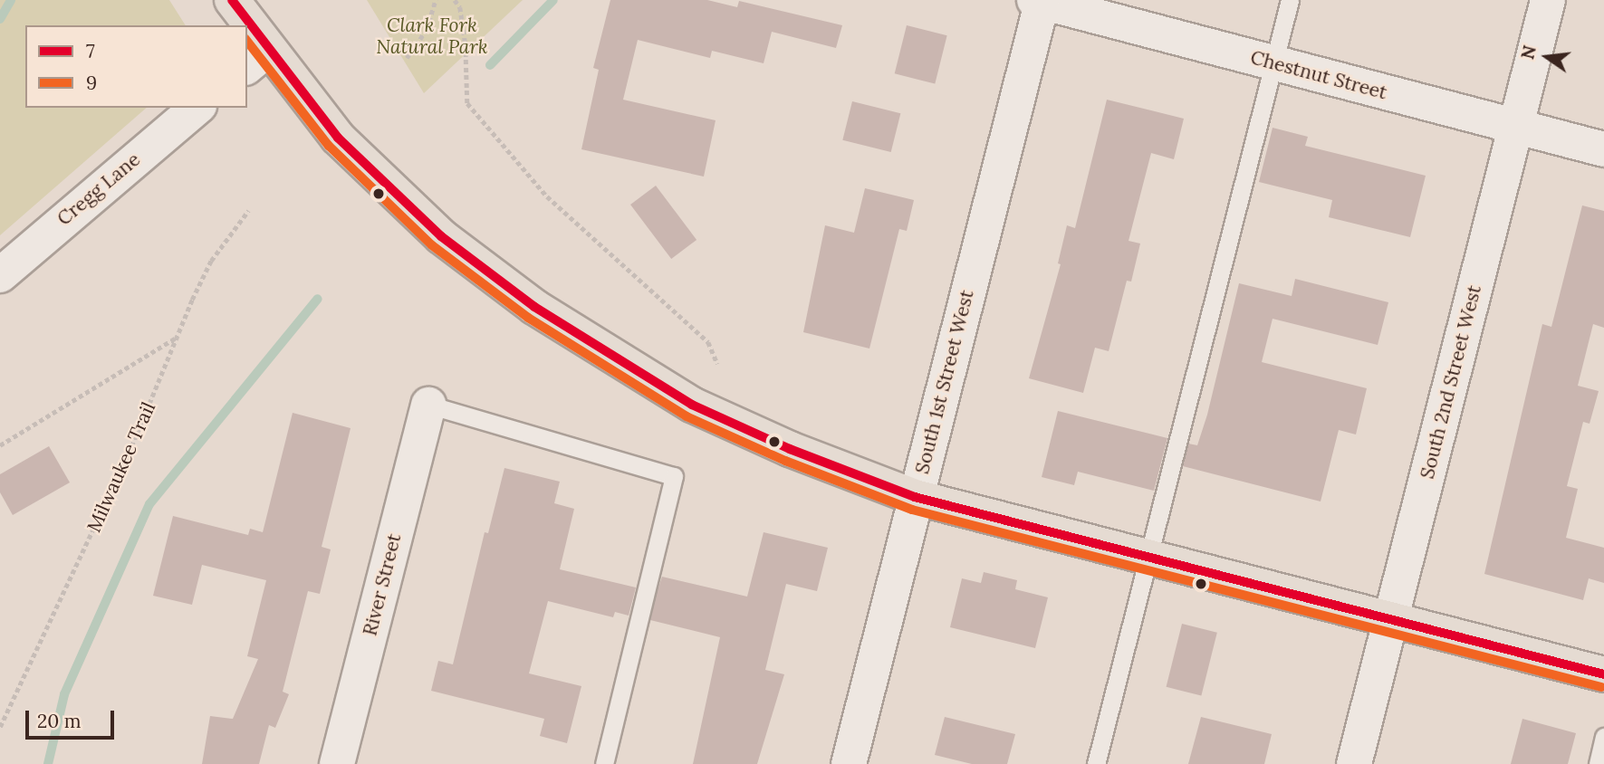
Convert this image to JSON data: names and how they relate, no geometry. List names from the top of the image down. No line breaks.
{"streets":{"street":["Chestnut Street","Cregg Lane","South 1st Street West","South 2nd Street West","River Street"],"path":["Milwaukee Trail"]},"crossings":[["Chestnut Street","South 1st Street West"],["Chestnut Street","South 2nd Street West"]],"parks":["Clark Fork Natural Park"],"lines":["transit line 7","transit line 9"],"legend":["7","9"],"scale_bar":"20 m","north":"left"}
